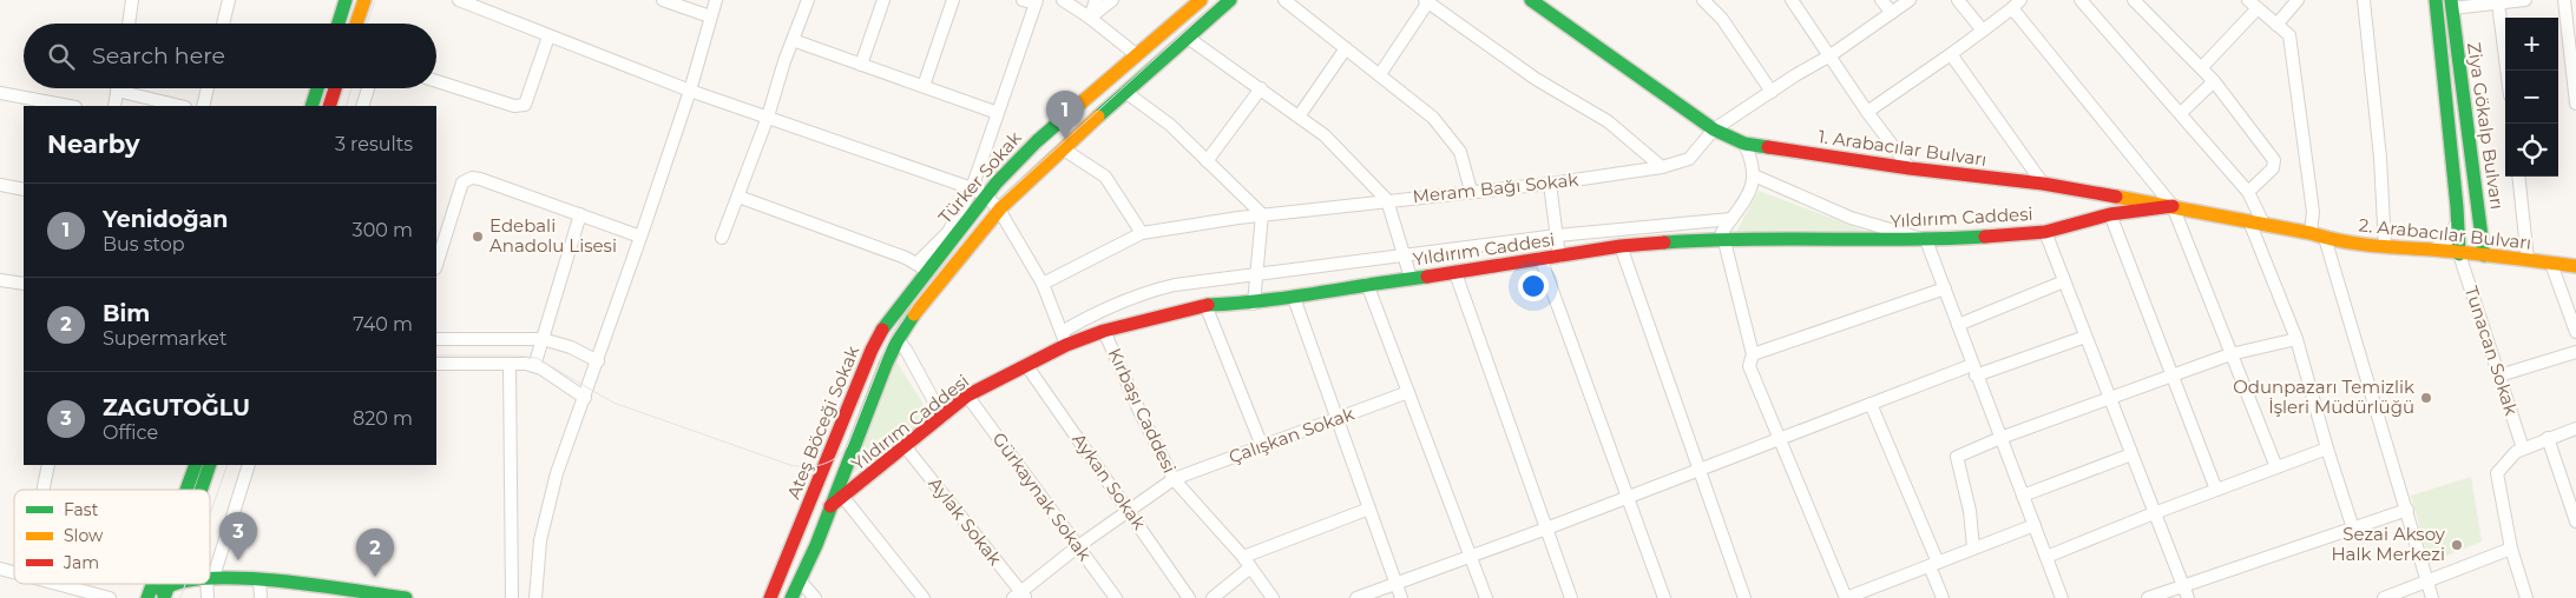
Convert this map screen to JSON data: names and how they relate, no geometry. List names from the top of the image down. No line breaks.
{"streets":{"main road":["Ziya Gökalp Bulvarı","1. Arabacılar Bulvarı","Türker Sokak","Yıldırım Caddesi","2. Arabacılar Bulvarı","Ateş Böceği Sokak"],"street":["Meram Bağı Sokak","Tunacan Sokak","Kırbaşı Caddesi","Çalışkan Sokak","Aykan Sokak","Gürkaynak Sokak","Aylak Sokak"]},"crossings":[["Ziya Gökalp Bulvarı","2. Arabacılar Bulvarı"],["Ziya Gökalp Bulvarı","Tunacan Sokak"],["1. Arabacılar Bulvarı","Meram Bağı Sokak"],["1. Arabacılar Bulvarı","Yıldırım Caddesi"],["1. Arabacılar Bulvarı","2. Arabacılar Bulvarı"],["Türker Sokak","Ateş Böceği Sokak"],["Yıldırım Caddesi","Kırbaşı Caddesi"],["Yıldırım Caddesi","Aykan Sokak"],["Yıldırım Caddesi","Gürkaynak Sokak"],["Yıldırım Caddesi","Aylak Sokak"],["2. Arabacılar Bulvarı","Tunacan Sokak"],["Kırbaşı Caddesi","Çalışkan Sokak"],["Çalışkan Sokak","Aykan Sokak"],["Çalışkan Sokak","Gürkaynak Sokak"],["Çalışkan Sokak","Aylak Sokak"]],"places":["Edebali Anadolu Lisesi","Odunpazarı Temizlik İşleri Müdürlüğü","Sezai Aksoy Halk Merkezi"],"legend":["Fast","Slow","Jam"],"page":{"map_buttons":["+","−"],"search":"Search here","pins":["1","3","2"],"heading":["Nearby","3 results"],"list":[{"mark":"1","name":"Yenidoğan","note":"Bus stop","value":"300 m"},{"mark":"2","name":"Bim","note":"Supermarket","value":"740 m"},{"mark":"3","name":"ZAGUTOĞLU","note":"Office","value":"820 m"}]}}
